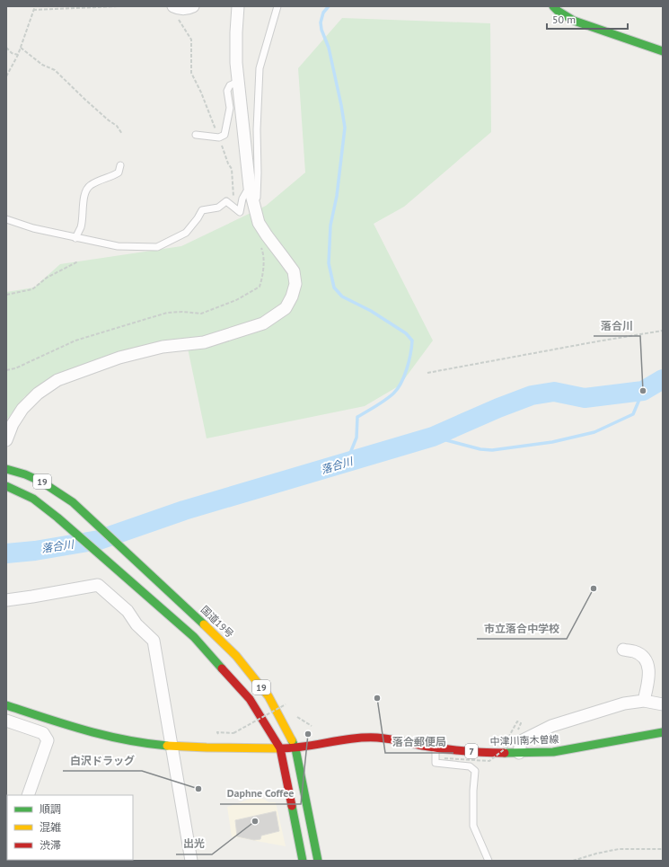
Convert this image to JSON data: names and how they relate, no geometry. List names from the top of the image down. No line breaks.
{"streets":{"main road":["19","国道19号","中津川南木曽線","7"]},"crossings":[["19","中津川南木曽線"],["国道19号","中津川南木曽線"]],"water":["落合川"],"places":["落合川","市立落合中学校","落合郵便局","Daphne Coffee","白沢ドラッグ","出光"],"legend":["順調","混雑","渋滞"],"scale_bar":"50 m"}
